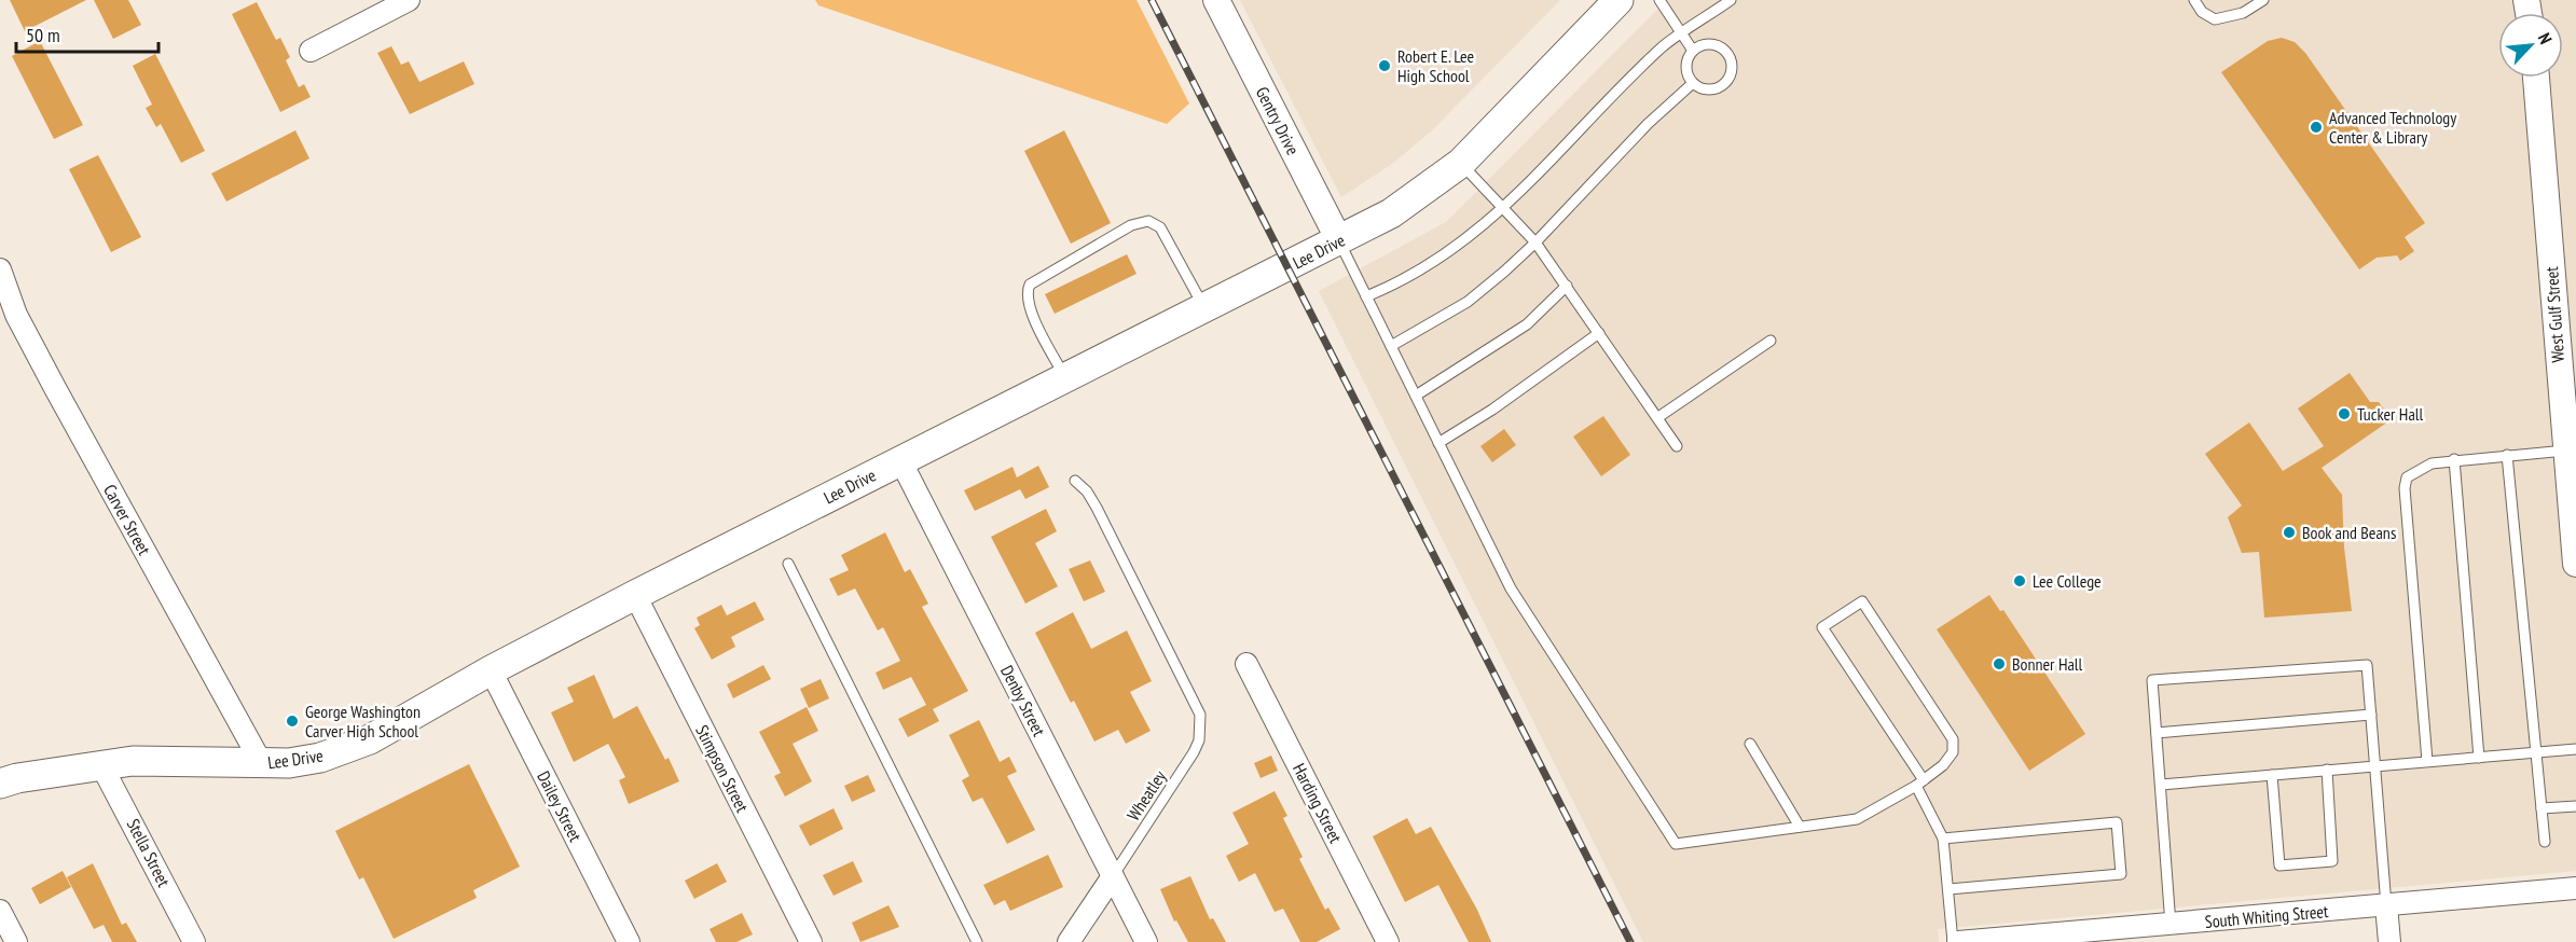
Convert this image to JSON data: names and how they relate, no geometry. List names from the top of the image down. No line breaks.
{"streets":{"main road":["Lee Drive"],"street":["Gentry Drive","West Gulf Street","Carver Street","Denby Street","Stimpson Street","Harding Street","Dailey Street","Stella Street","South Whiting Street"],"lane":["Wheatley"]},"crossings":[["Gentry Drive","Lee Drive"],["Lee Drive","Carver Street"],["Lee Drive","Denby Street"],["Lee Drive","Stimpson Street"],["Lee Drive","Dailey Street"],["Lee Drive","Stella Street"],["Denby Street","Wheatley"]],"places":["Robert E. Lee High School","Advanced Technology Center & Library","Tucker Hall","Book and Beans","Lee College","Bonner Hall","George Washington Carver High School"],"scale_bar":"50 m","north":"top right"}
